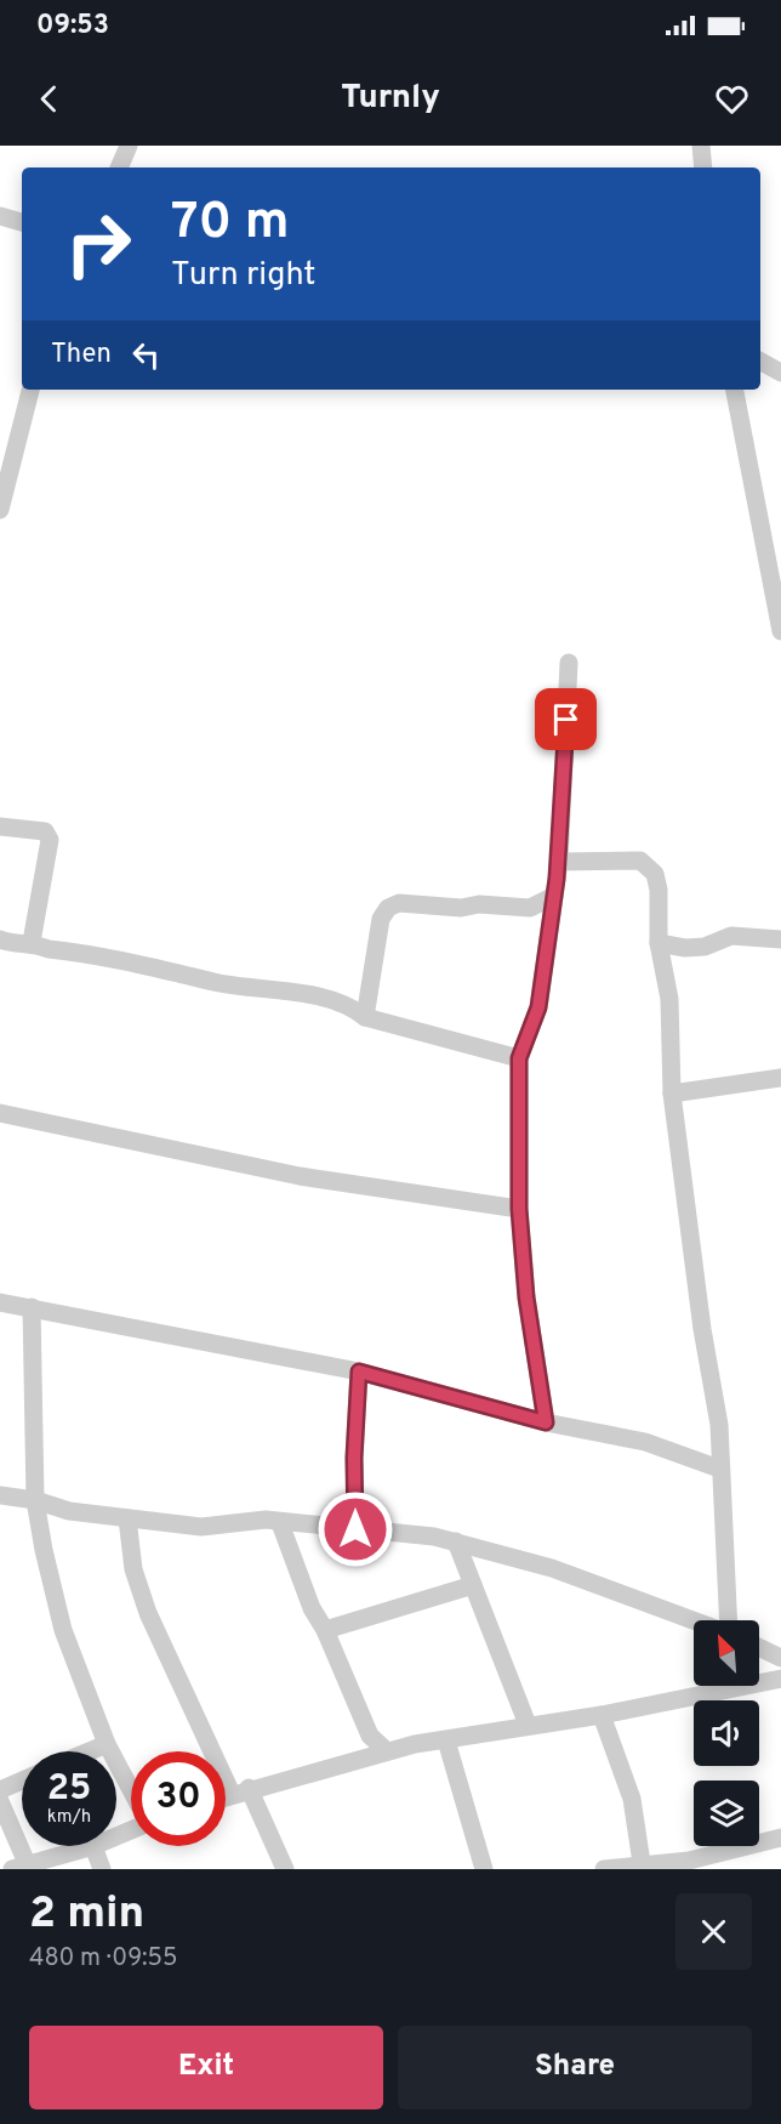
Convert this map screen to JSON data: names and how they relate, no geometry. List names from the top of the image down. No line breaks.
{"north":"top left","page":{"status":"09:53","header":"Turnly","turn":["70 m","Turn right"],"then":"Then","speed":"25 km/h","limit":"30","heading":["2 min","480 m · 09:55"],"buttons":["Exit","Share"]}}
